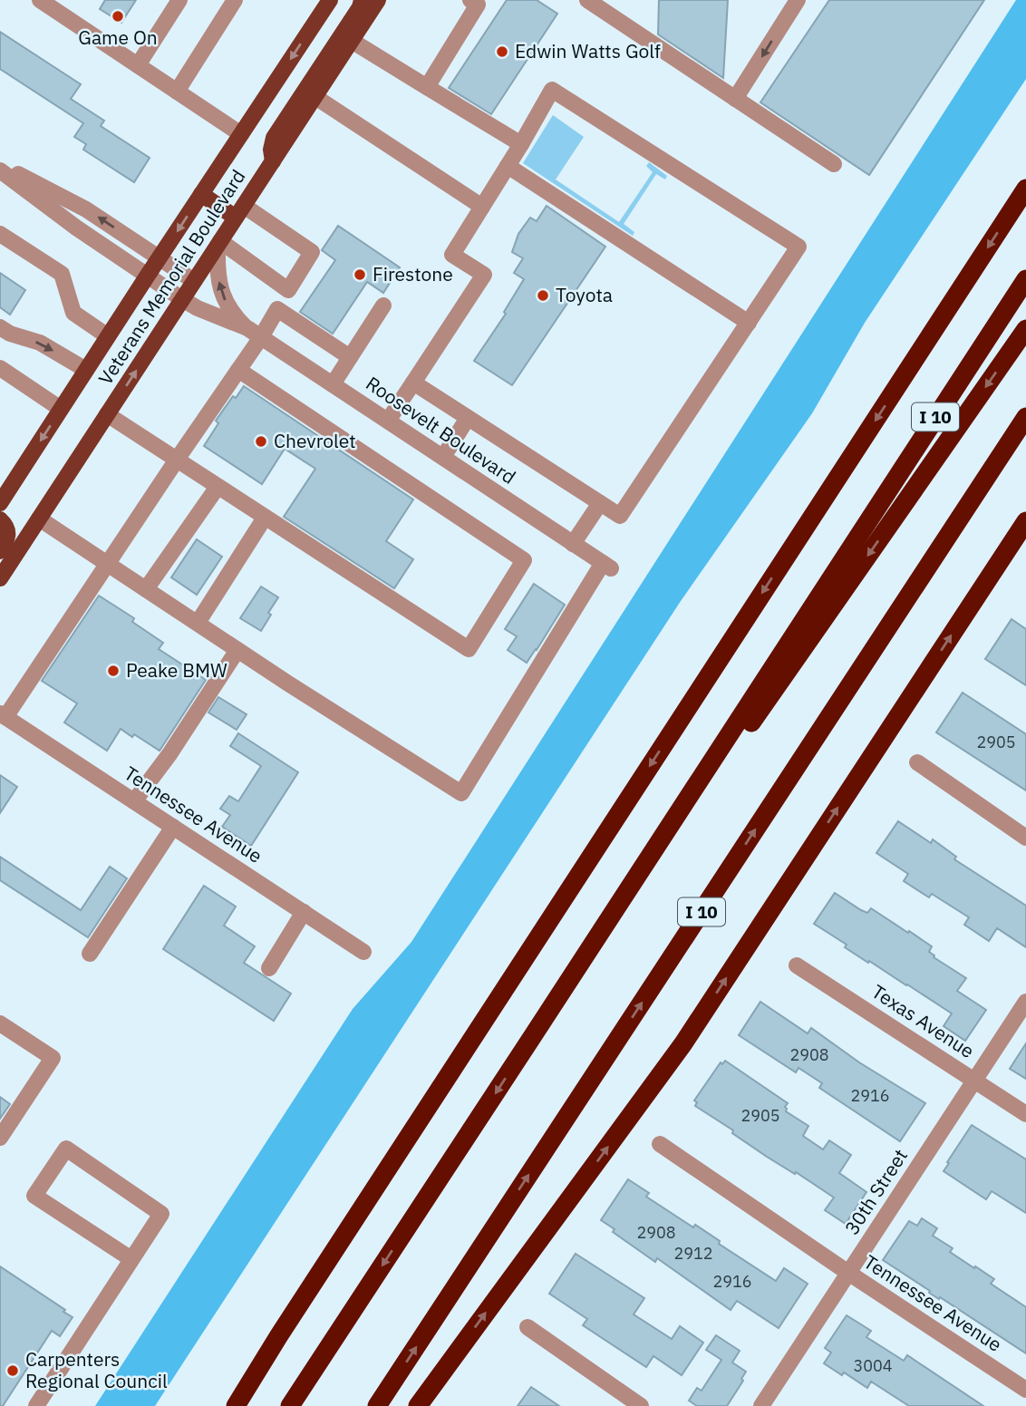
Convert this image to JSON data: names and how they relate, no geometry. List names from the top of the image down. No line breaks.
{"streets":{"highway":["I 10"],"main road":["Veterans Memorial Boulevard"],"street":["Roosevelt Boulevard","Tennessee Avenue","Texas Avenue","30th Street"]},"crossings":[["Veterans Memorial Boulevard","Roosevelt Boulevard"],["Tennessee Avenue","30th Street"],["Texas Avenue","30th Street"]],"places":["Game On","Edwin Watts Golf","Firestone","Toyota","Chevrolet","Peake BMW","Carpenters Regional Council"],"house_numbers":["2905","2908","2916","2905","2908","2912","2916","3004"]}
